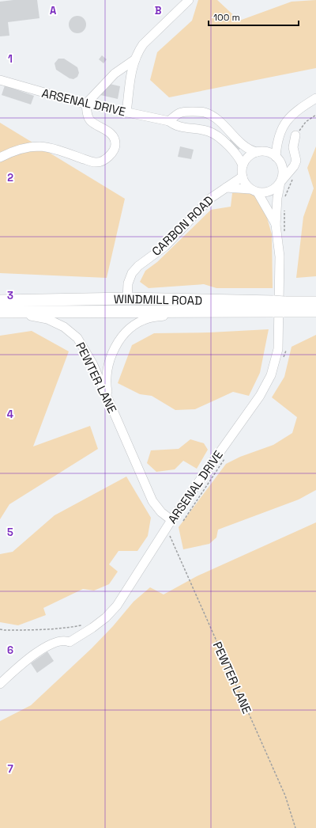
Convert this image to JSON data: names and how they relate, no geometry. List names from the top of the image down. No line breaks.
{"streets":{"highway":["WINDMILL ROAD"],"lane":["ARSENAL DRIVE","CARBON ROAD","PEWTER LANE"]},"crossings":[["ARSENAL DRIVE","CARBON ROAD"],["ARSENAL DRIVE","PEWTER LANE"],["CARBON ROAD","WINDMILL ROAD"],["WINDMILL ROAD","PEWTER LANE"]],"scale_bar":"100 m","grid":{"columns":["A","B"],"rows":["1","2","3","4","5","6","7"]}}
